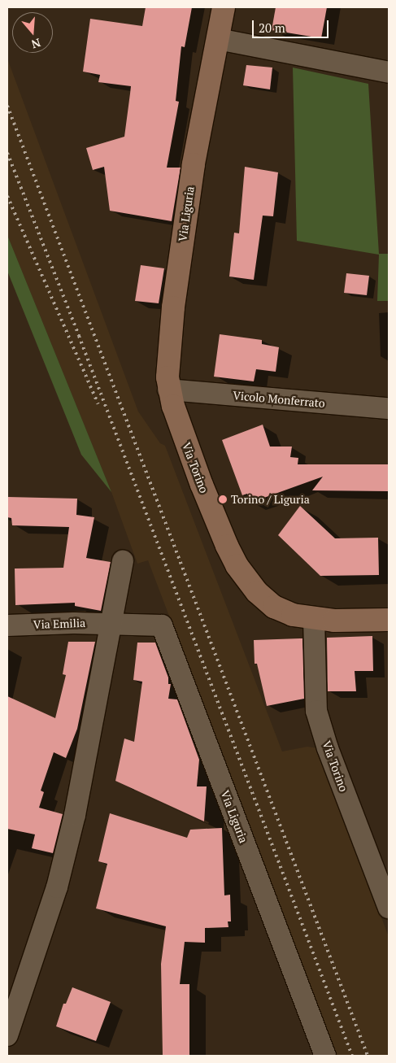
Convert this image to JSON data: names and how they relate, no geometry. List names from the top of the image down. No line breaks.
{"streets":{"main road":["Via Liguria","Via Torino"],"street":["Vicolo Monferrato","Via Emilia"]},"crossings":[["Via Liguria","Vicolo Monferrato"],["Via Liguria","Via Torino"],["Via Liguria","Via Emilia"],["Vicolo Monferrato","Via Torino"]],"places":["Torino / Liguria"],"scale_bar":"20 m","north":"bottom"}
